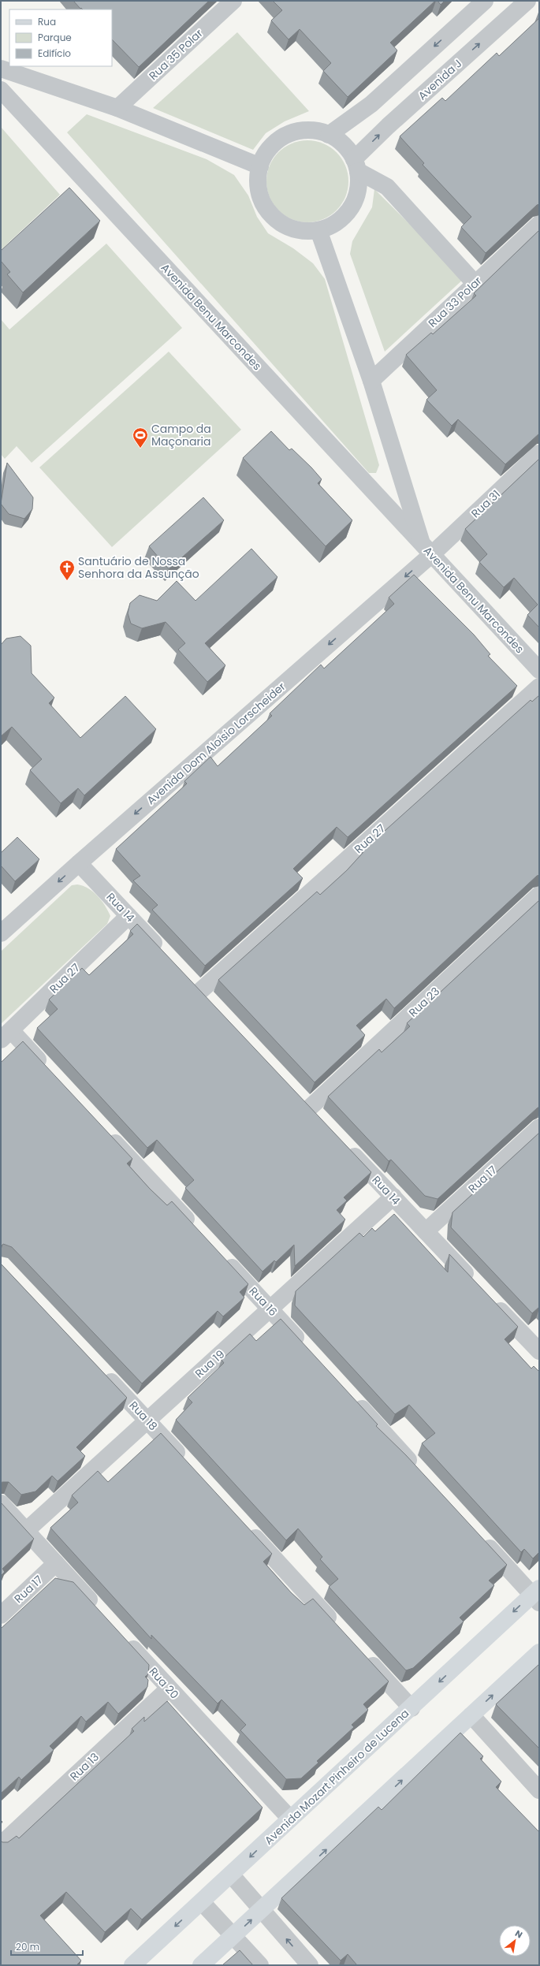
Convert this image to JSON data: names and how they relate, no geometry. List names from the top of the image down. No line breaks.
{"streets":{"main road":["Avenida Mozart Pinheiro de Lucena"],"street":["Rua 35 Polar","Avenida J","Rua 33 Polar","Avenida Benu Marcondes","Rua 31","Avenida Dom Aloísio Lorscheider","Rua 27","Rua 14","Rua 23","Rua 17","Rua 16","Rua 19","Rua 18","Rua 20","Rua 13"]},"crossings":[["Avenida J","Avenida Benu Marcondes"],["Rua 33 Polar","Avenida Benu Marcondes"],["Avenida Benu Marcondes","Rua 31"],["Avenida Benu Marcondes","Avenida Dom Aloísio Lorscheider"],["Rua 31","Avenida Dom Aloísio Lorscheider"],["Avenida Dom Aloísio Lorscheider","Rua 14"],["Rua 27","Rua 14"],["Rua 14","Rua 17"],["Rua 14","Rua 19"],["Rua 16","Rua 19"],["Rua 19","Rua 18"],["Rua 20","Rua 13"],["Rua 20","Avenida Mozart Pinheiro de Lucena"]],"one_way":["Avenida Dom Aloísio Lorscheider"],"places":{"sports":["Campo da Maçonaria"],"church":["Santuário de Nossa Senhora da Assunção"]},"legend":["Rua","Parque","Edifício"],"scale_bar":"20 m","north":"top right"}
